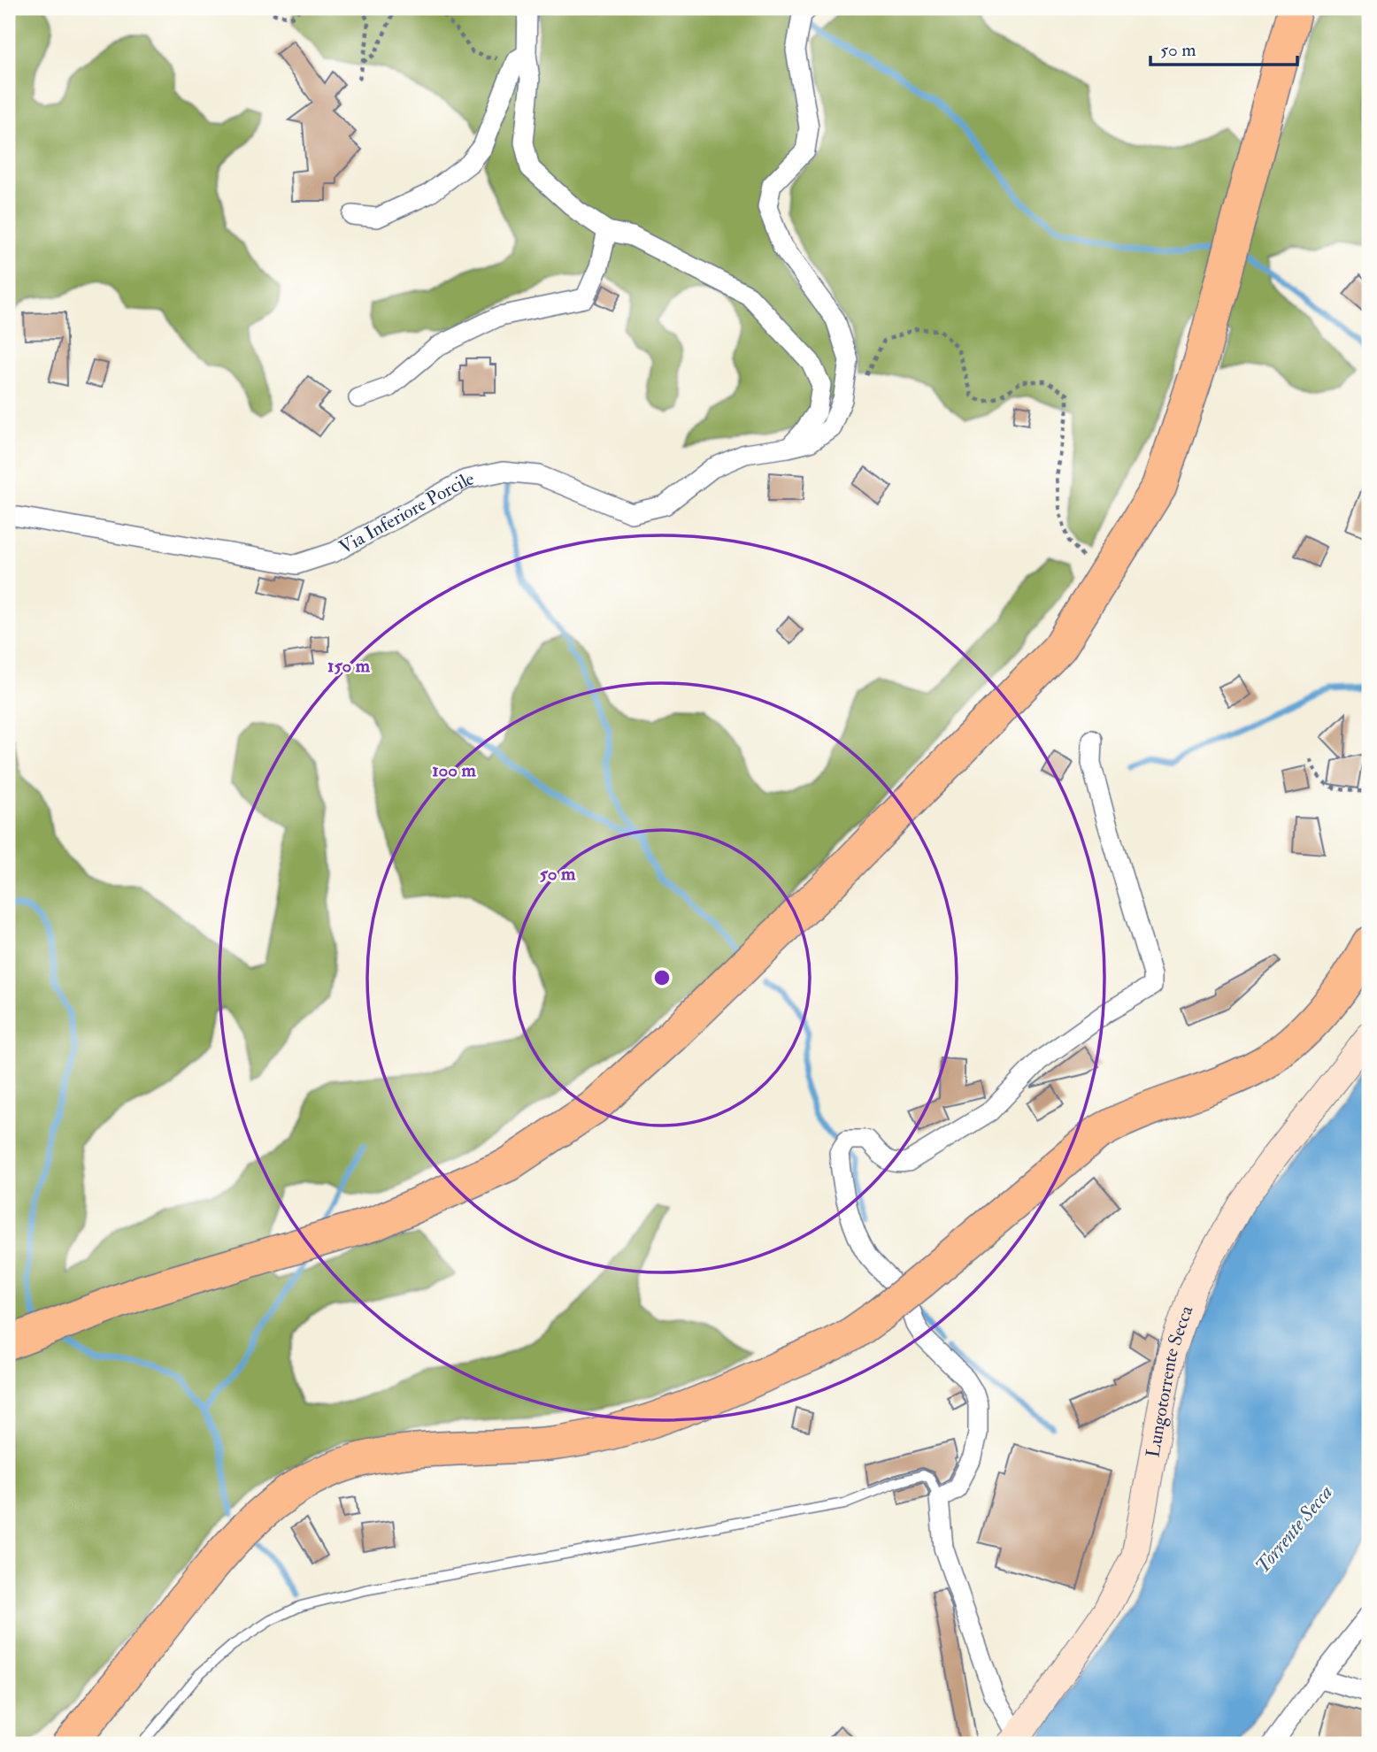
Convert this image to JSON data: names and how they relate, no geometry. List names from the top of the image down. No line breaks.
{"streets":{"main road":["Lungotorrente Secca"],"street":["Via Inferiore Porcile"]},"water":["Torrente Secca"],"scale_bar":"50 m","rings":["150 m","100 m","50 m"]}
